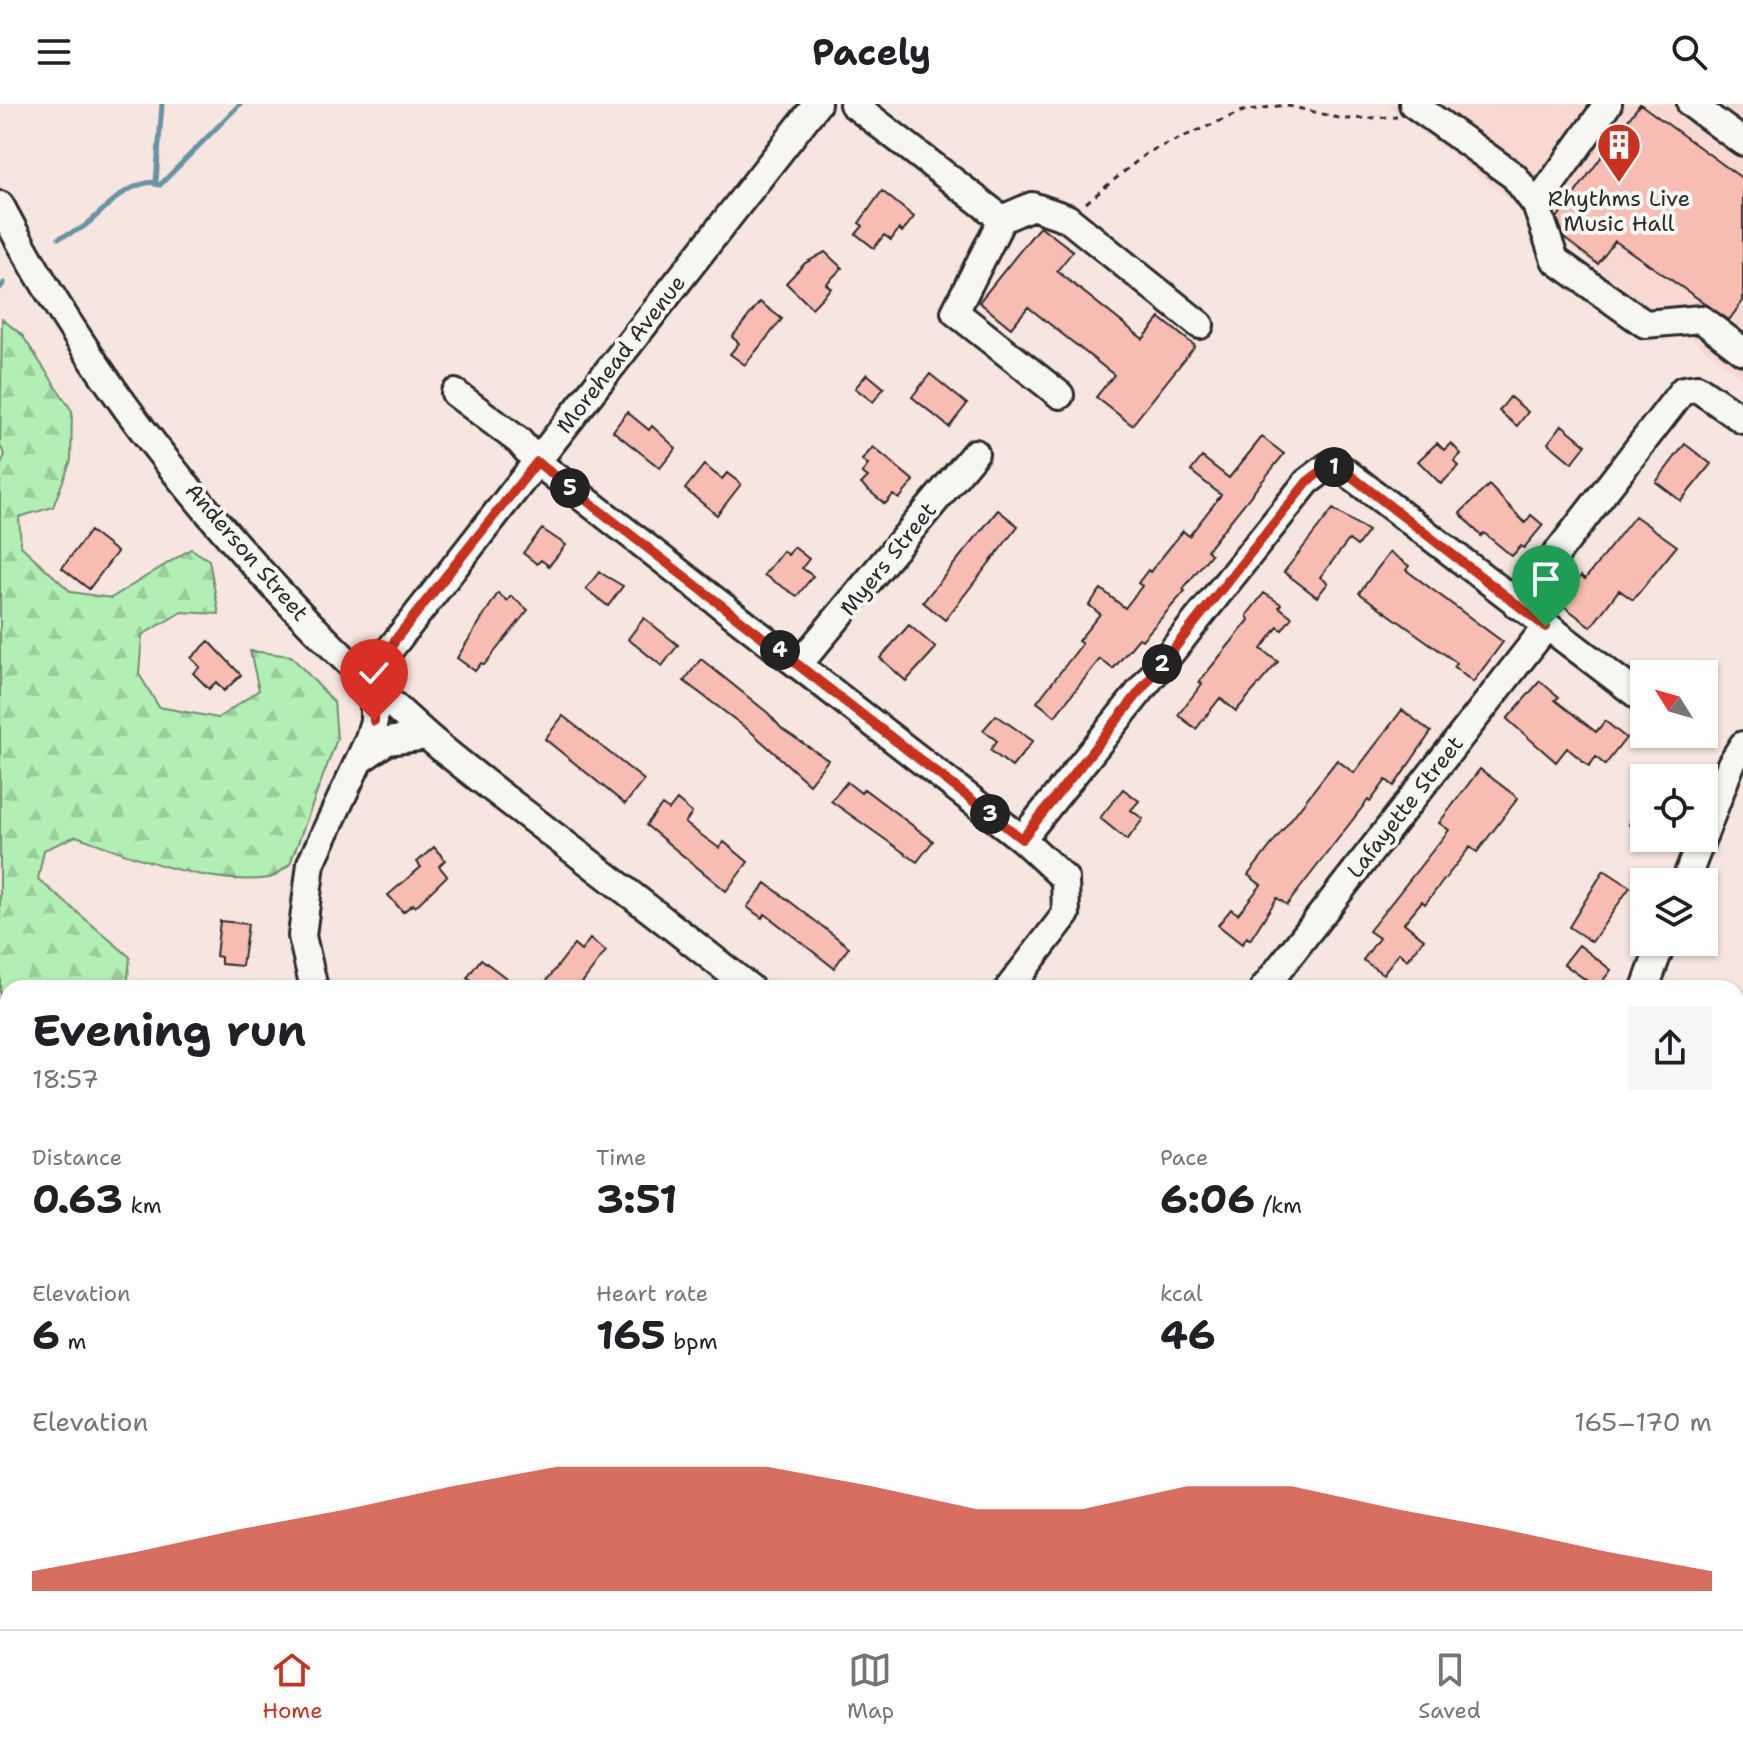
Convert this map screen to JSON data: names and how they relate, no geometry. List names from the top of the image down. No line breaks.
{"streets":{"street":["Morehead Avenue","Anderson Street","Myers Street","Lafayette Street"]},"crossings":[["Morehead Avenue","Anderson Street"]],"places":{"building":["Rhythms Live Music Hall"]},"north":"top left","page":{"header":"Pacely","pins":["1","5","4","2","3"],"heading":["Evening run","18:57"],"stats":[["Distance","0.63 km"],["Time","3:51"],["Pace","6:06 /km"],["Elevation","6 m"],["Heart rate","165 bpm"],["kcal","46"]],"chart":["Elevation","165–170 m"],"tabs":["Home","Map","Saved"]}}
